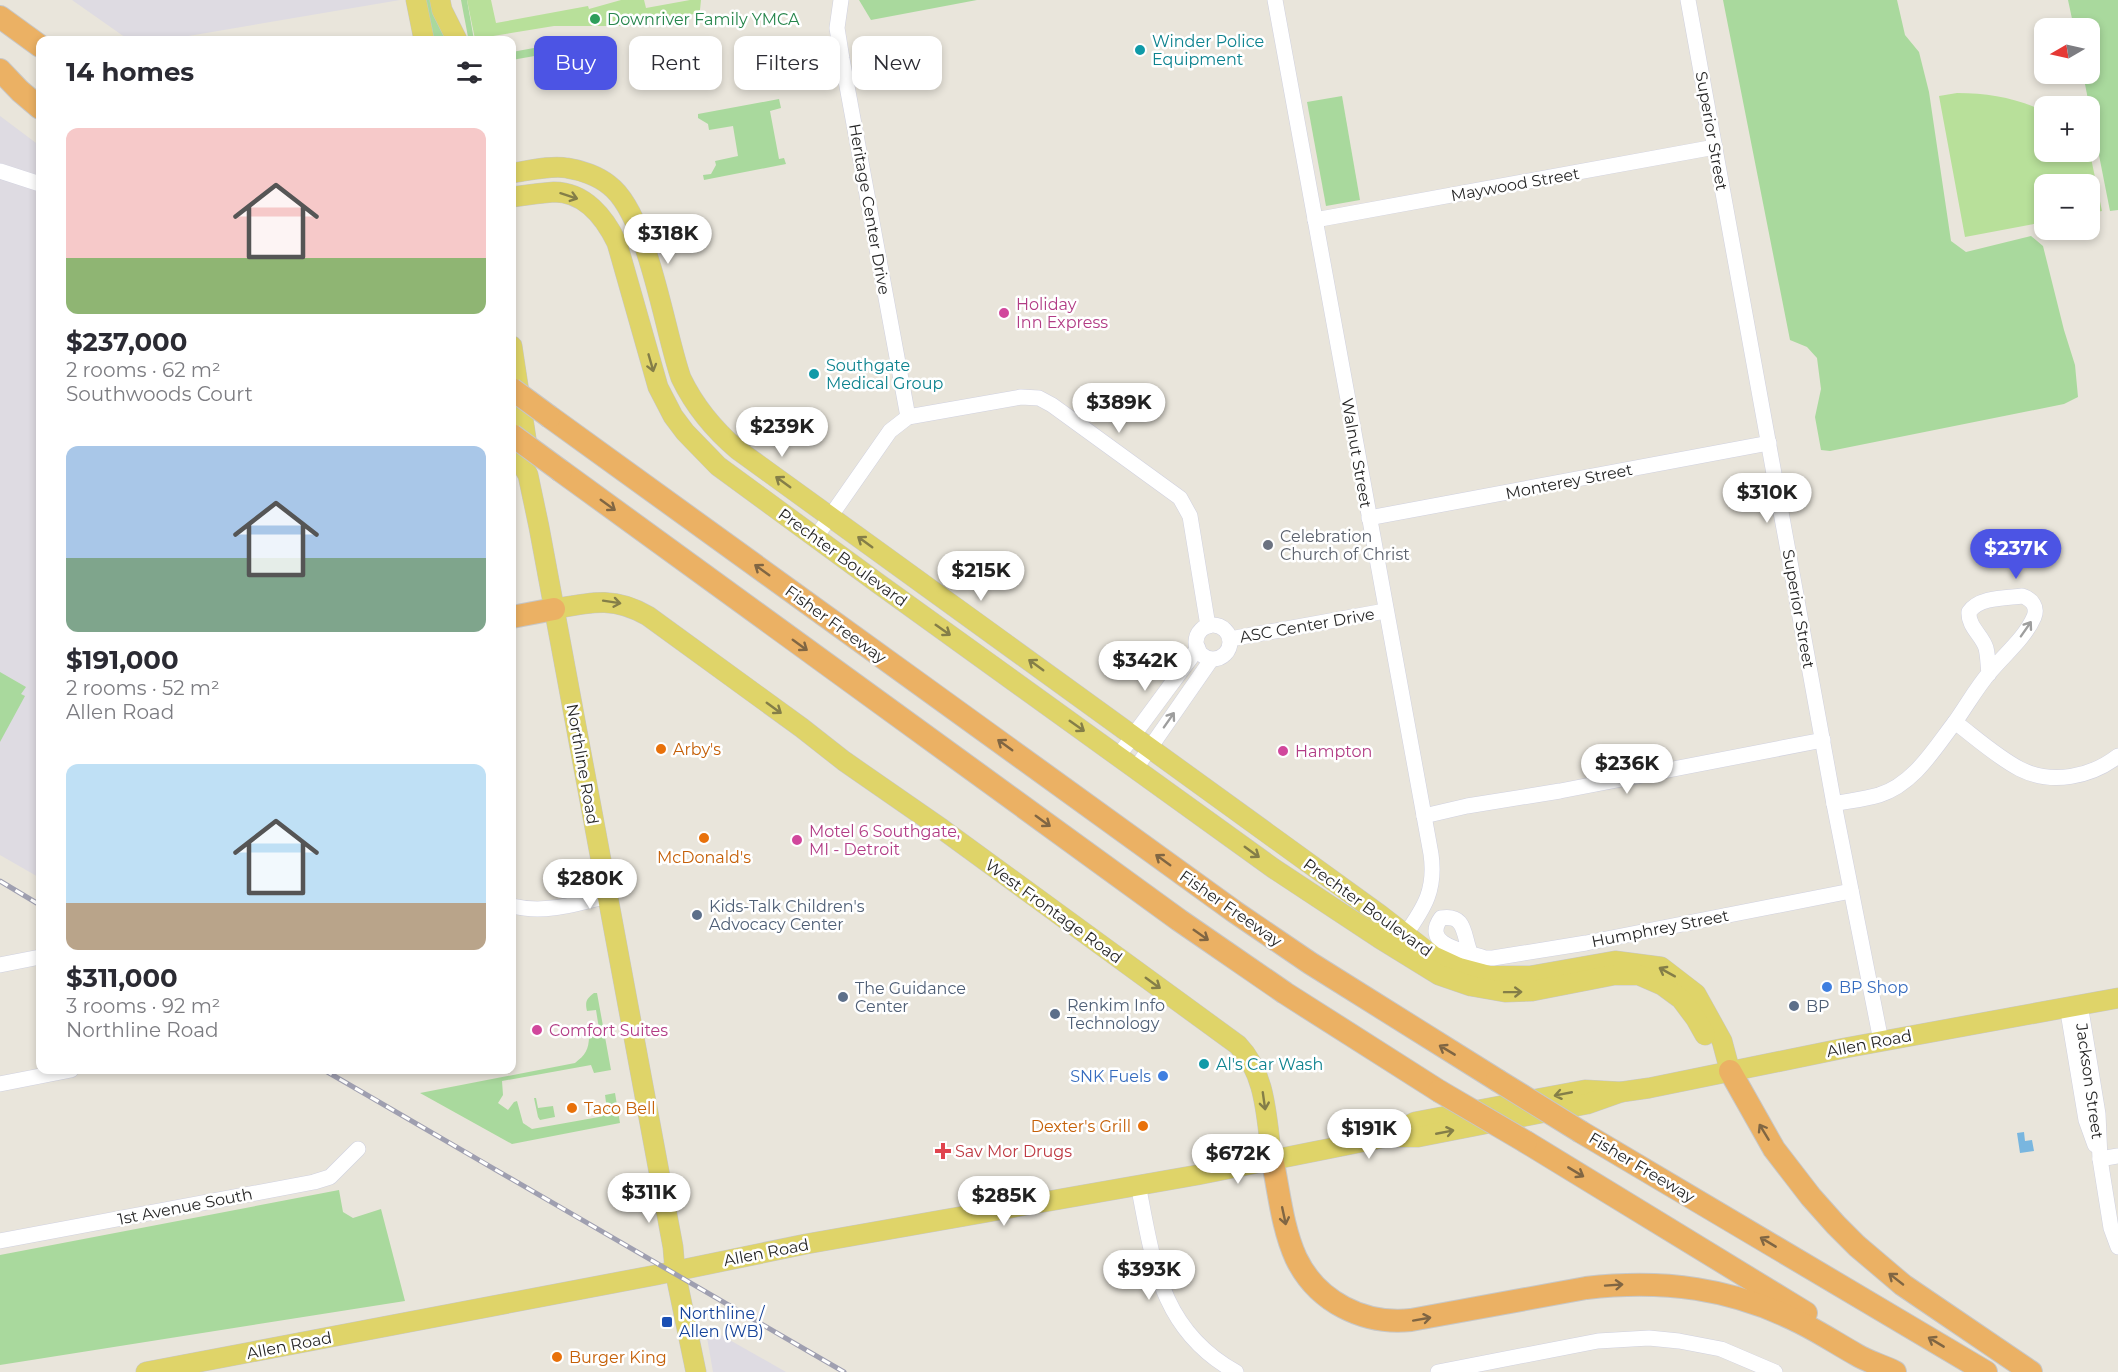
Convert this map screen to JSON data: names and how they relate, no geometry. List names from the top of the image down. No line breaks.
{"streets":{"highway":["Fisher Freeway"],"main road":["Prechter Boulevard","Northline Road","West Frontage Road","Allen Road"],"street":["Superior Street","Maywood Street","Heritage Center Drive","Walnut Street","Monterey Street","ASC Center Drive","Humphrey Street","Jackson Street","1st Avenue South"]},"crossings":[["Superior Street","Maywood Street"],["Superior Street","Monterey Street"],["Superior Street","Humphrey Street"],["Superior Street","Allen Road"],["Maywood Street","Walnut Street"],["Walnut Street","Monterey Street"],["Walnut Street","Prechter Boulevard"],["Walnut Street","ASC Center Drive"],["Prechter Boulevard","Allen Road"],["Northline Road","West Frontage Road"],["Northline Road","Allen Road"],["West Frontage Road","Allen Road"],["Allen Road","Jackson Street"]],"one_way":["West Frontage Road"],"places":{"other":["Downriver Family YMCA","Winder Police Equipment","Holiday Inn Express","Southgate Medical Group","Celebration Church of Christ","Arby's","Hampton","McDonald's","Motel 6 Southgate, MI - Detroit","Kids-Talk Children's Advocacy Center","BP Shop","The Guidance Center","BP","Renkim Info Technology","Comfort Suites","Al's Car Wash","SNK Fuels","Taco Bell","Dexter's Grill","Burger King"],"health":["Sav Mor Drugs"],"transit":["Northline / Allen (WB)"]},"north":"left","page":{"map_buttons":["+","−"],"chip":["Buy","Rent","Filters","New"],"heading":"14 homes","list":[{"name":"$237,000","note":"2 rooms · 62 m² · Southwoods Court"},{"name":"$191,000","note":"2 rooms · 52 m² · Allen Road"},{"name":"$311,000","note":"3 rooms · 92 m² · Northline Road"}],"price":["$318K","$389K","$239K","$310K","$237K","$215K","$342K","$236K","$280K","$191K","$672K","$311K","$285K","$393K"]}}
